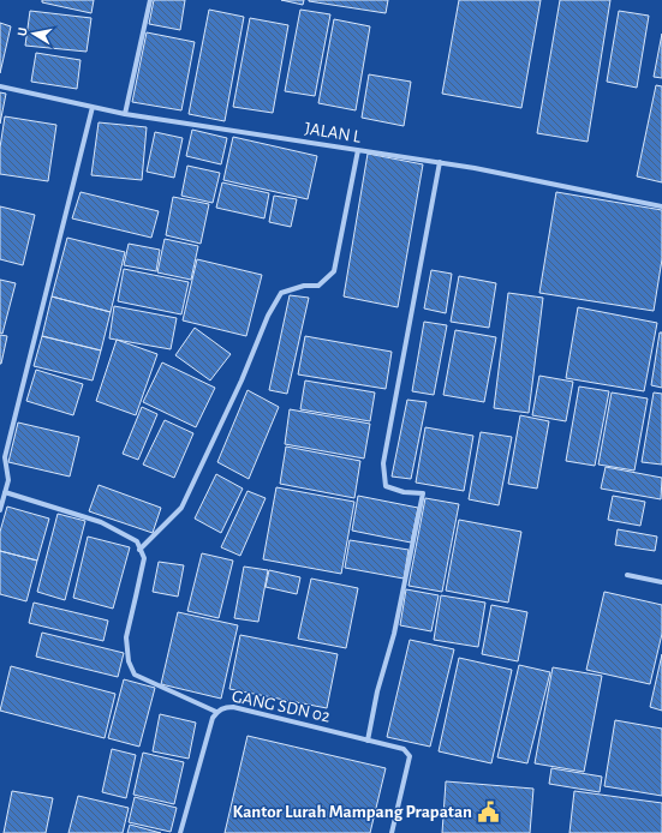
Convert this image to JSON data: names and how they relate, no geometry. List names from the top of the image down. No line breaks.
{"streets":{"street":["JALAN L","GANG SDN 02"]},"places":{"public building":["Kantor Lurah Mampang Prapatan"]},"north":"left"}
